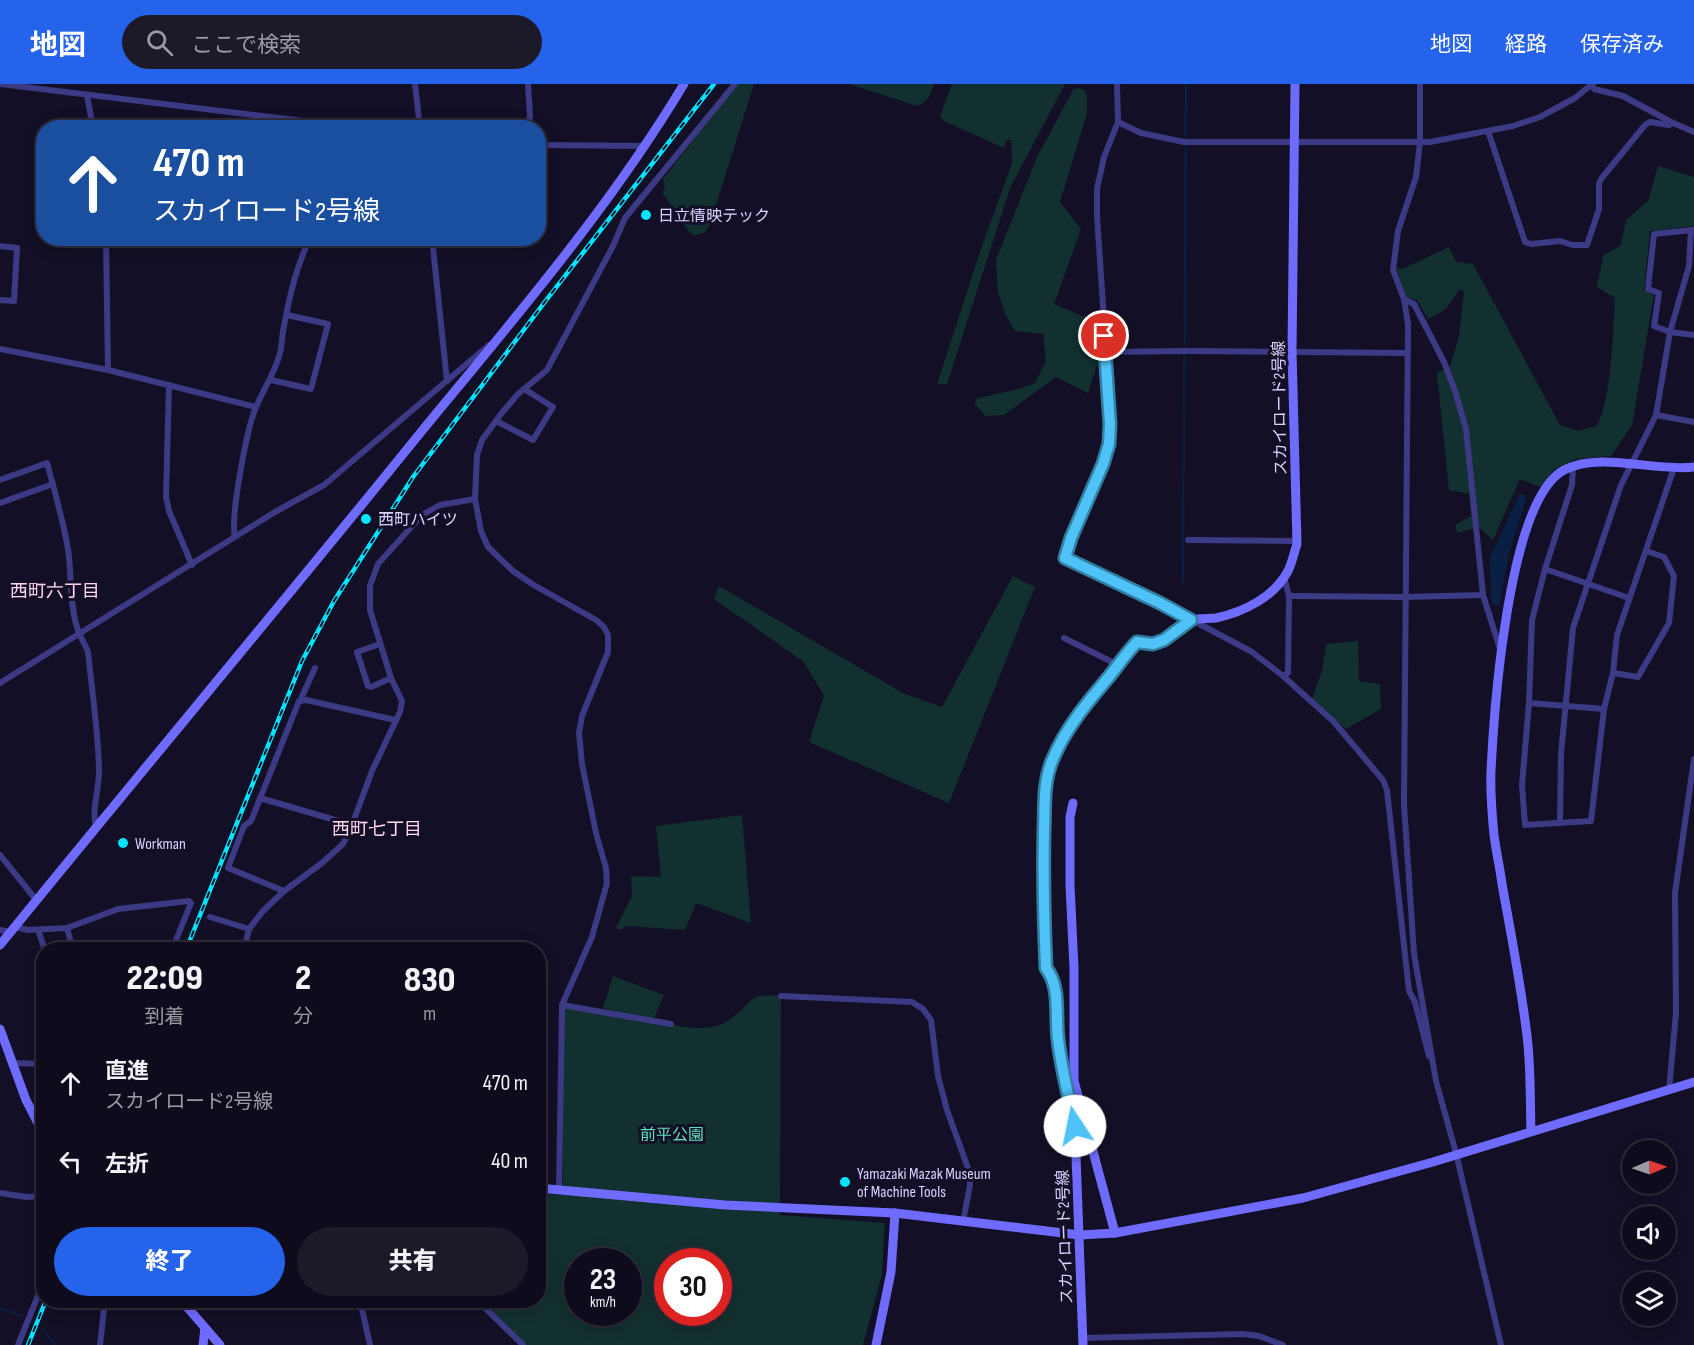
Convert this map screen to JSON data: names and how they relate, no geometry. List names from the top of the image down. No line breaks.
{"streets":{"street":["スカイロード2号線"]},"districts":["西町六丁目","西町七丁目"],"parks":["前平公園"],"places":["日立情映テック","西町ハイツ","Workman","Yamazaki Mazak Museum of Machine Tools"],"north":"right","page":{"header":"地図","search":"ここで検索","nav":["地図","経路","保存済み"],"turn":["470 m","スカイロード2号線"],"eta":["22:09","到着","2","分","830","m"],"list":[{"name":"直進","note":"スカイロード2号線","value":"470 m"},{"name":"左折","value":"40 m"}],"buttons":["終了","共有"],"speed":"23 km/h","limit":"30"}}
